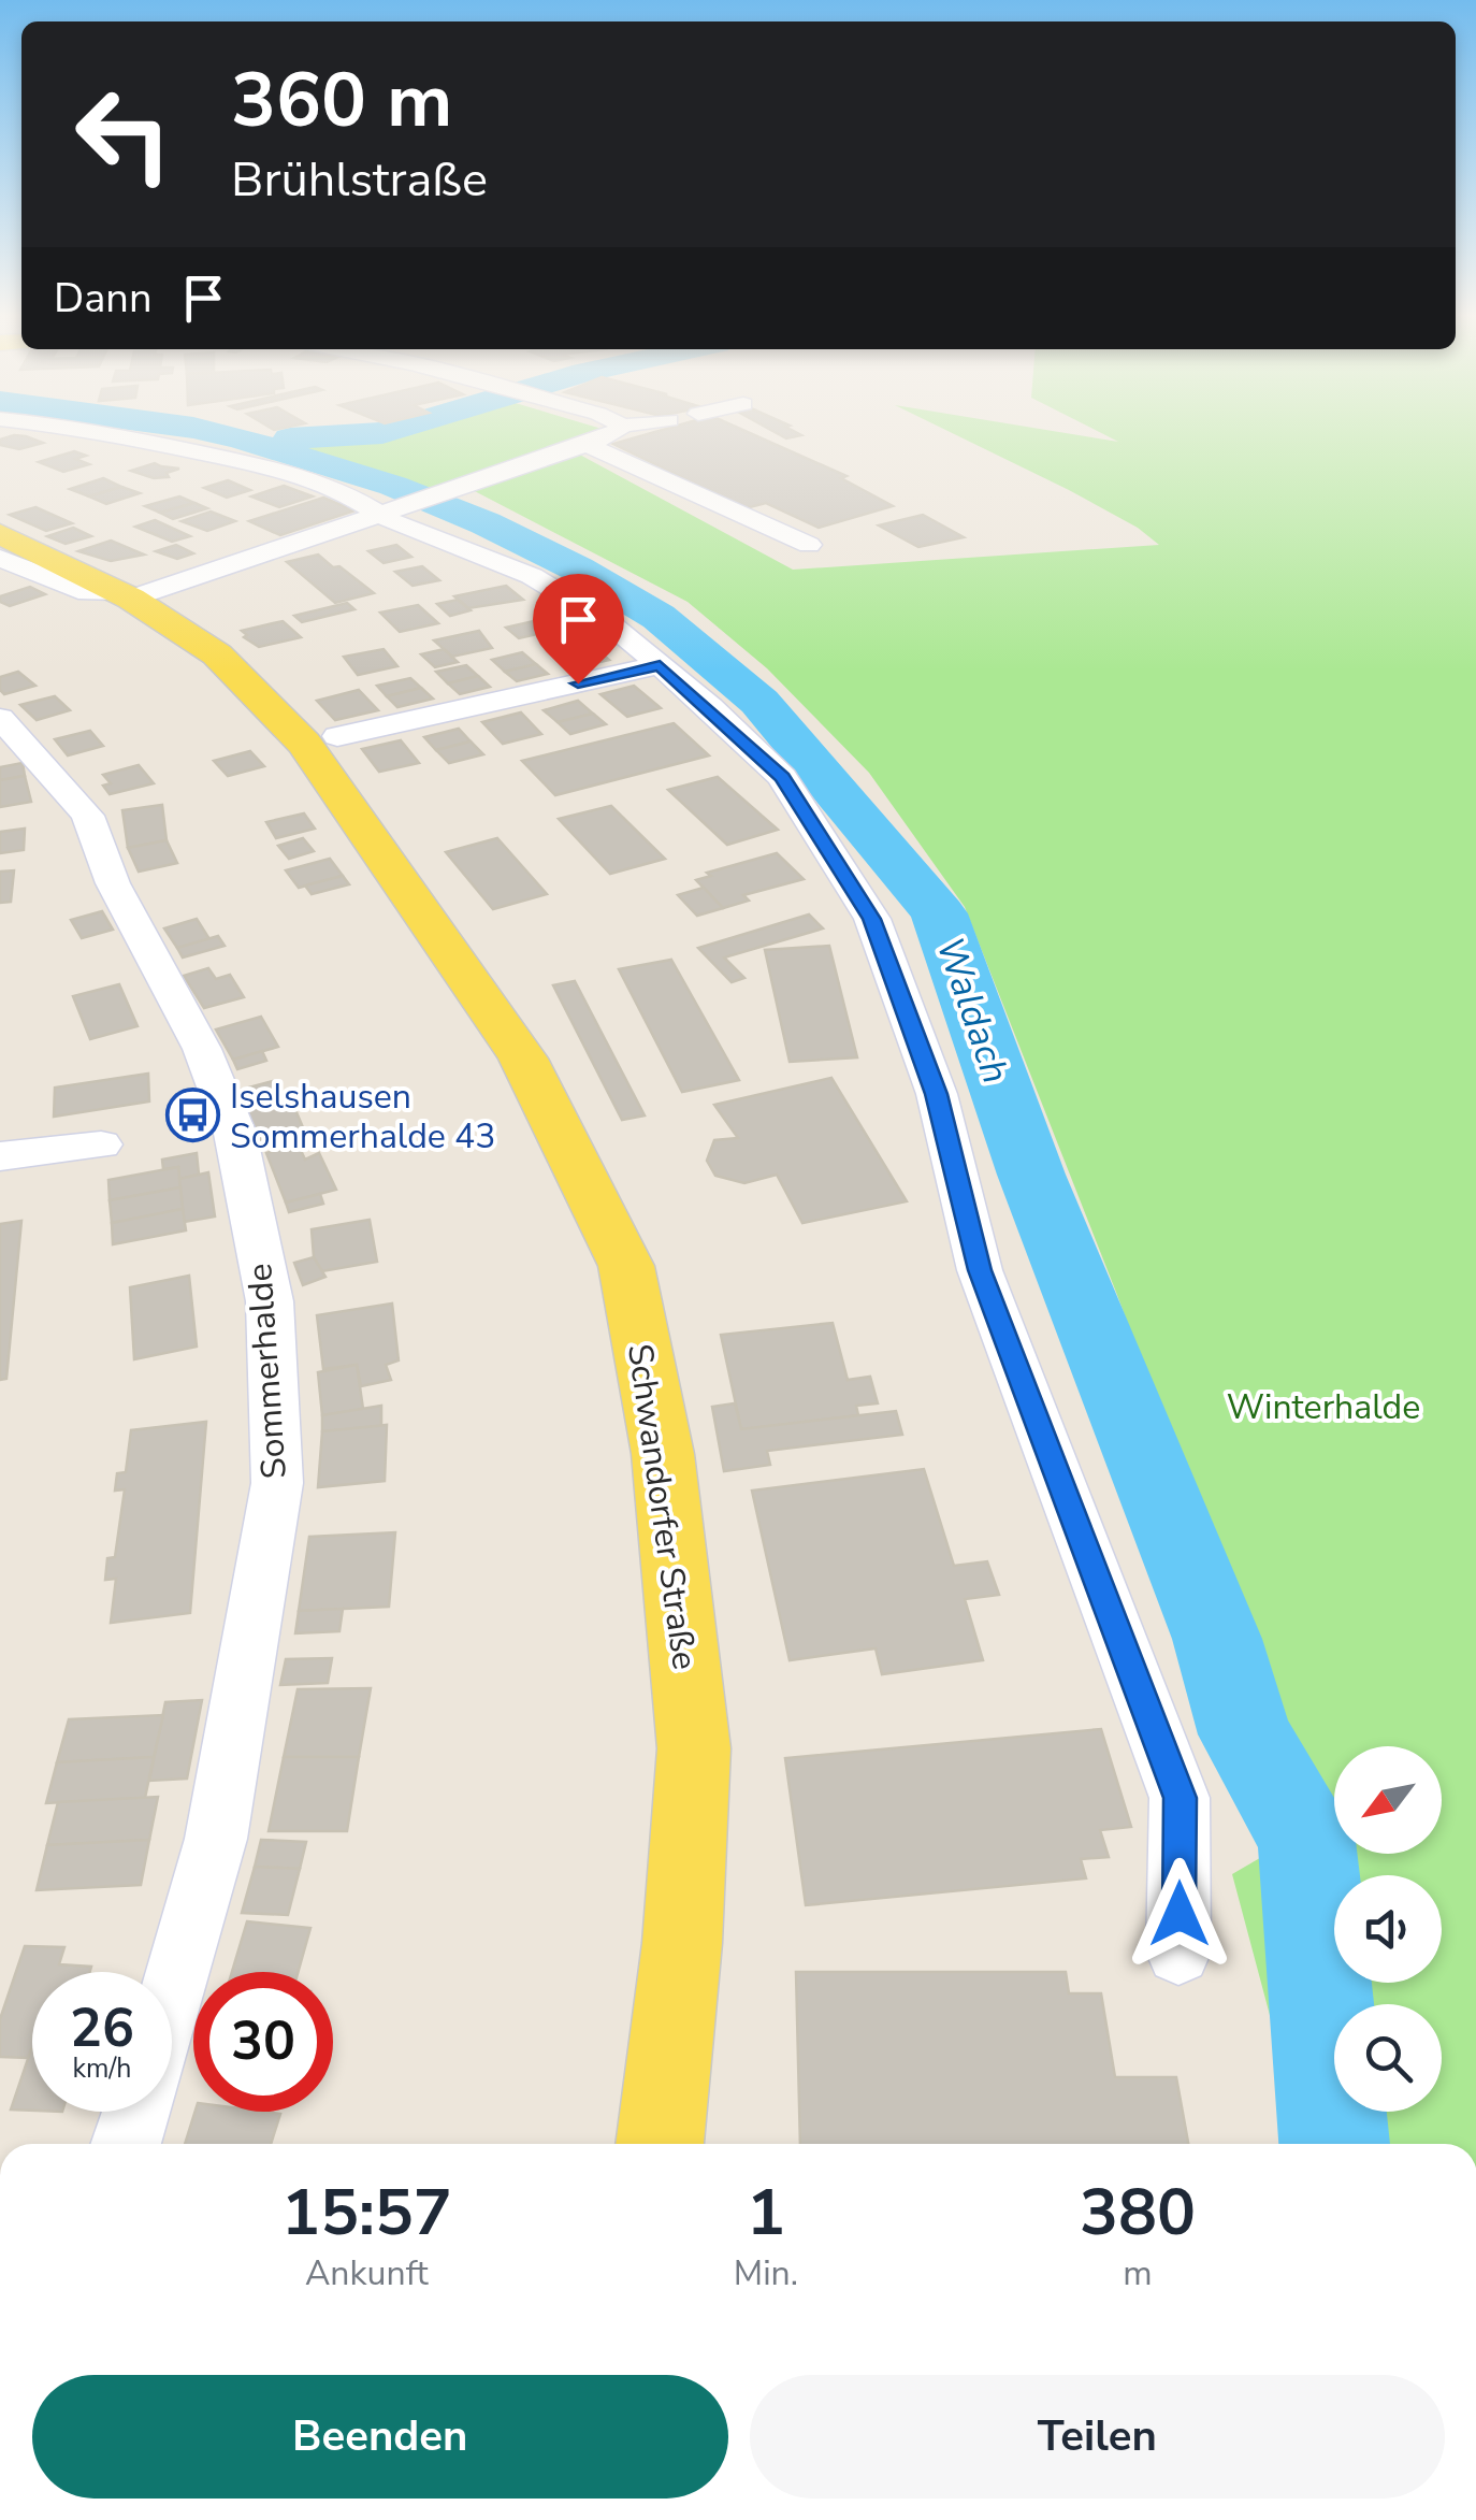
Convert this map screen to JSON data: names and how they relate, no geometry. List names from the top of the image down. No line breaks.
{"streets":{"main road":["Schwandorfer Straße"],"street":["Sommerhalde"]},"water":["Waldach"],"parks":["Winterhalde"],"places":{"bus stop":["Iselshausen Sommerhalde 43"]},"north":"bottom left","page":{"turn":["360 m","Brühlstraße"],"then":"Dann","speed":"26 km/h","limit":"30","eta":["15:57","Ankunft","1","Min.","380","m"],"buttons":["Beenden","Teilen"]}}
